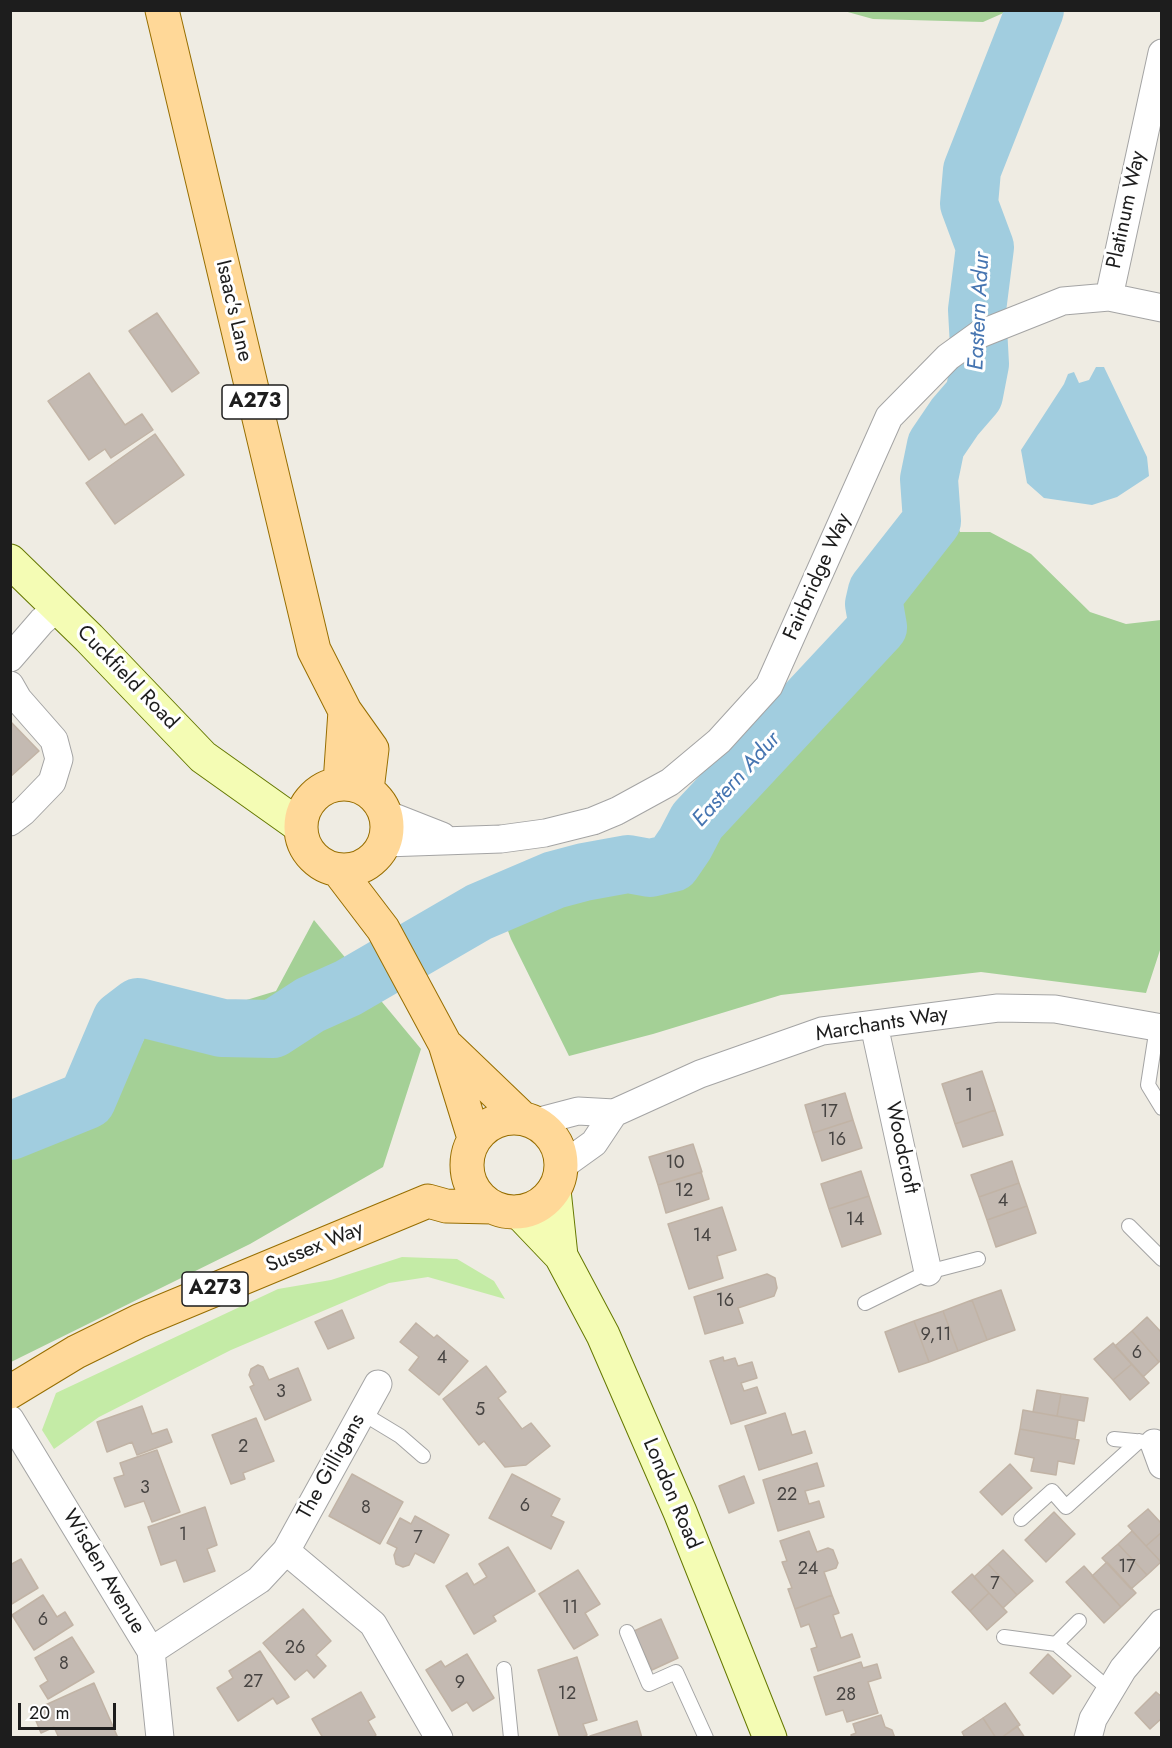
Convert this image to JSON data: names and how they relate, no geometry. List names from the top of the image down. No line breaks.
{"streets":{"main road":["Isaac's Lane","A273","Cuckfield Road","Sussex Way","London Road"],"street":["Platinum Way","Fairbridge Way","Marchants Way","Woodcroft","The Gilligans","Wisden Avenue"]},"crossings":[["Platinum Way","Fairbridge Way"],["Isaac's Lane","A273"],["Isaac's Lane","Fairbridge Way"],["Isaac's Lane","Cuckfield Road"],["A273","Fairbridge Way"],["A273","Cuckfield Road"],["A273","Marchants Way"],["A273","Sussex Way"],["A273","London Road"],["Fairbridge Way","Cuckfield Road"],["Marchants Way","Woodcroft"],["Marchants Way","Sussex Way"],["Marchants Way","London Road"],["Sussex Way","London Road"],["The Gilligans","Wisden Avenue"]],"water":["Eastern Adur"],"house_numbers":["1","17","16","10","12","4","14","14","16","9,11","6","4","3","5","2","3","22","6","8","1","7","17","24","7","11","6","26","8","27","9","12","28"],"scale_bar":"20 m"}
